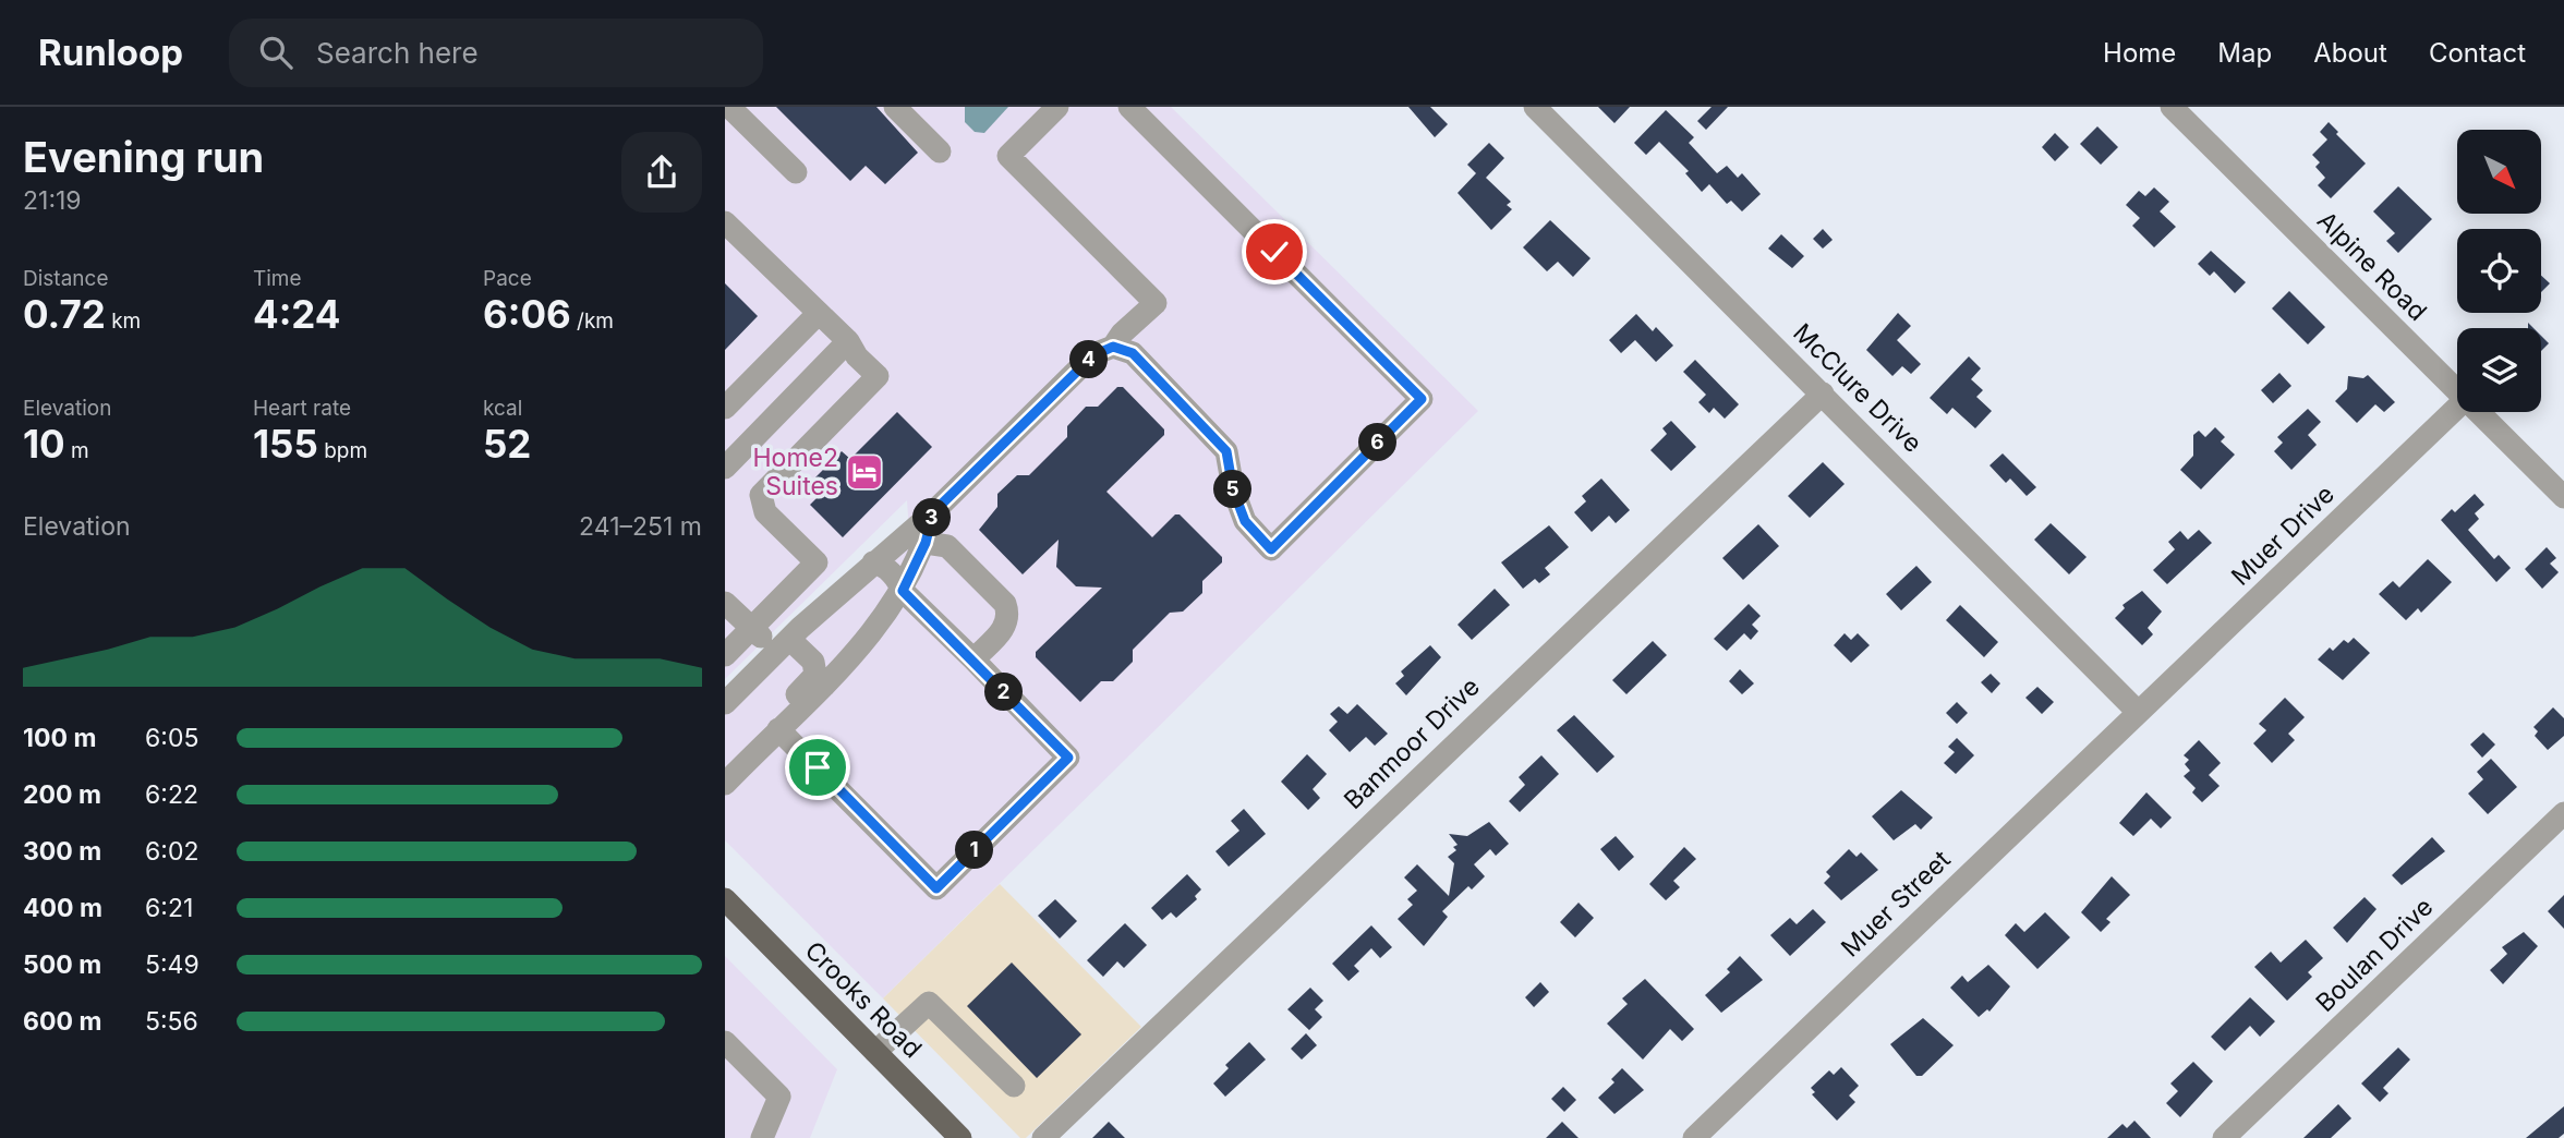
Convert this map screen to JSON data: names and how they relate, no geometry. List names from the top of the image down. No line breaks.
{"streets":{"main road":["Crooks Road"],"street":["Alpine Road","McClure Drive","Muer Drive","Banmoor Drive","Muer Street","Boulan Drive"]},"crossings":[["McClure Drive","Muer Drive"],["McClure Drive","Banmoor Drive"],["McClure Drive","Muer Street"],["Muer Drive","Muer Street"]],"places":{"hotel":["Home2 Suites"]},"north":"bottom right","page":{"header":"Runloop","search":"Search here","nav":["Home","Map","About","Contact"],"heading":["Evening run","21:19"],"stats":[["Distance","0.72 km"],["Time","4:24"],["Pace","6:06 /km"],["Elevation","10 m"],["Heart rate","155 bpm"],["kcal","52"]],"pins":["4","6","5","3","2","1"],"chart":["Elevation","241–251 m"],"list":[{"name":"100 m","note":"6:05"},{"name":"200 m","note":"6:22"},{"name":"300 m","note":"6:02"},{"name":"400 m","note":"6:21"},{"name":"500 m","note":"5:49"},{"name":"600 m","note":"5:56"}]}}
